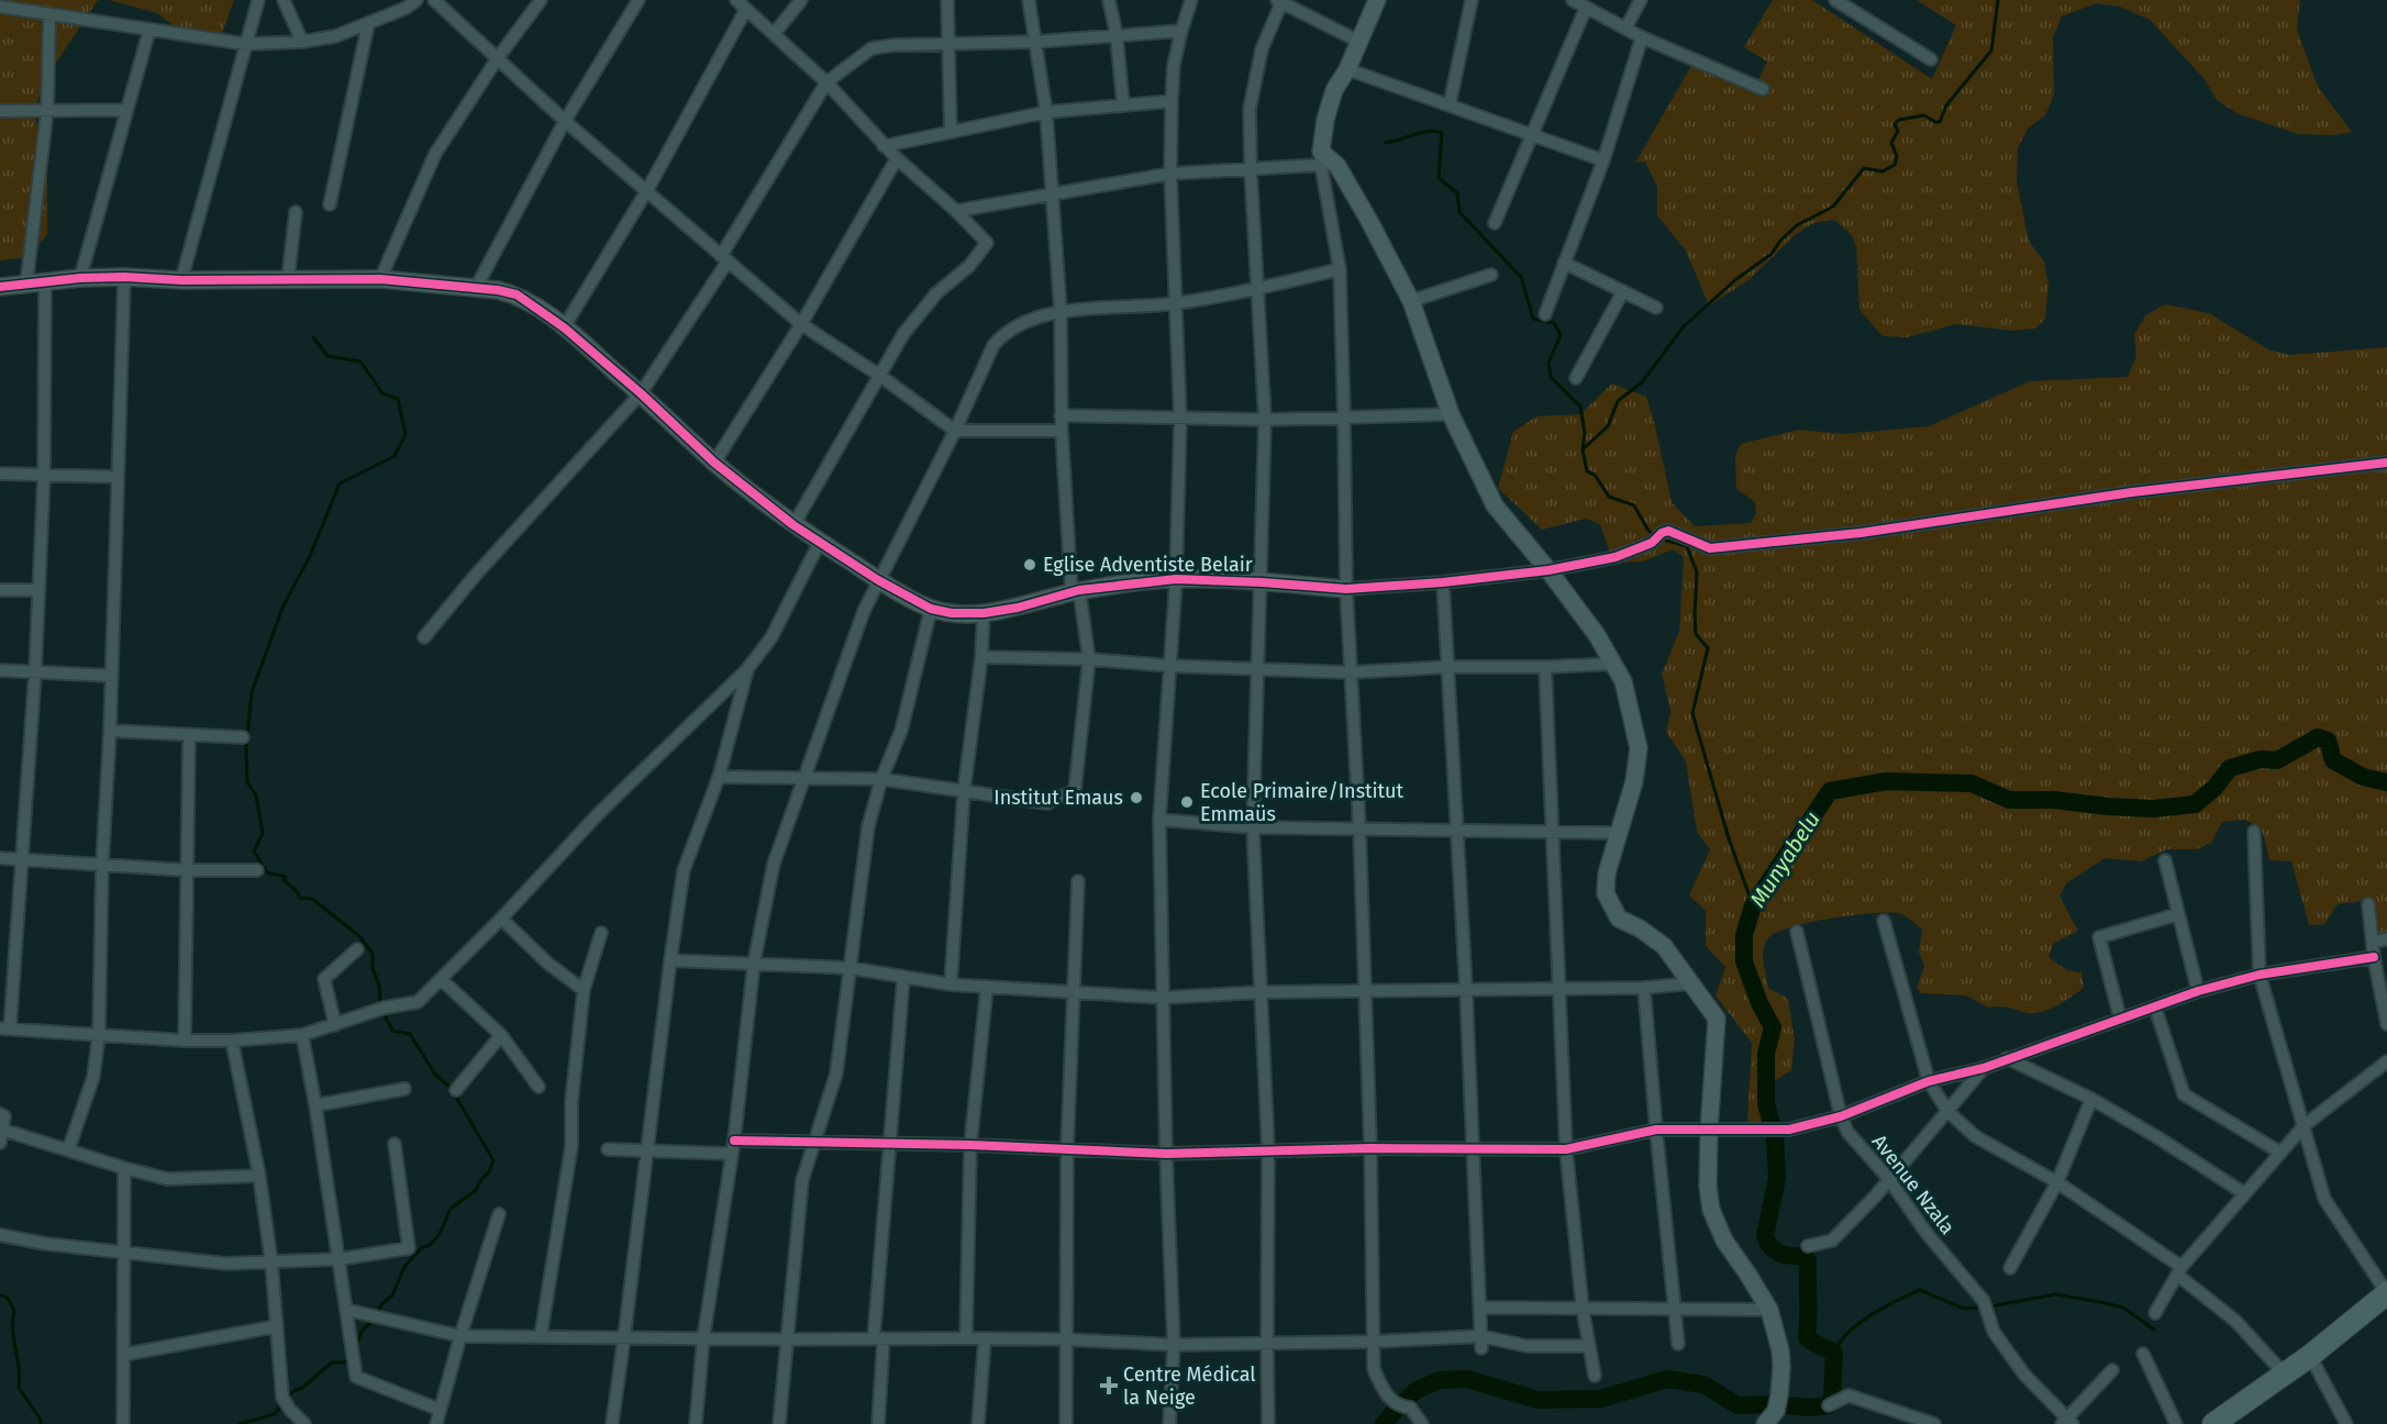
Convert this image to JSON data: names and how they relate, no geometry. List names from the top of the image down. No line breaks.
{"streets":{"street":["Avenue Nzala"]},"water":["Munyabelu"],"places":{"other":["Eglise Adventiste Belair","Institut Emaus","Ecole Primaire/Institut Emmaüs"],"health":["Centre Médical la Neige"]}}
